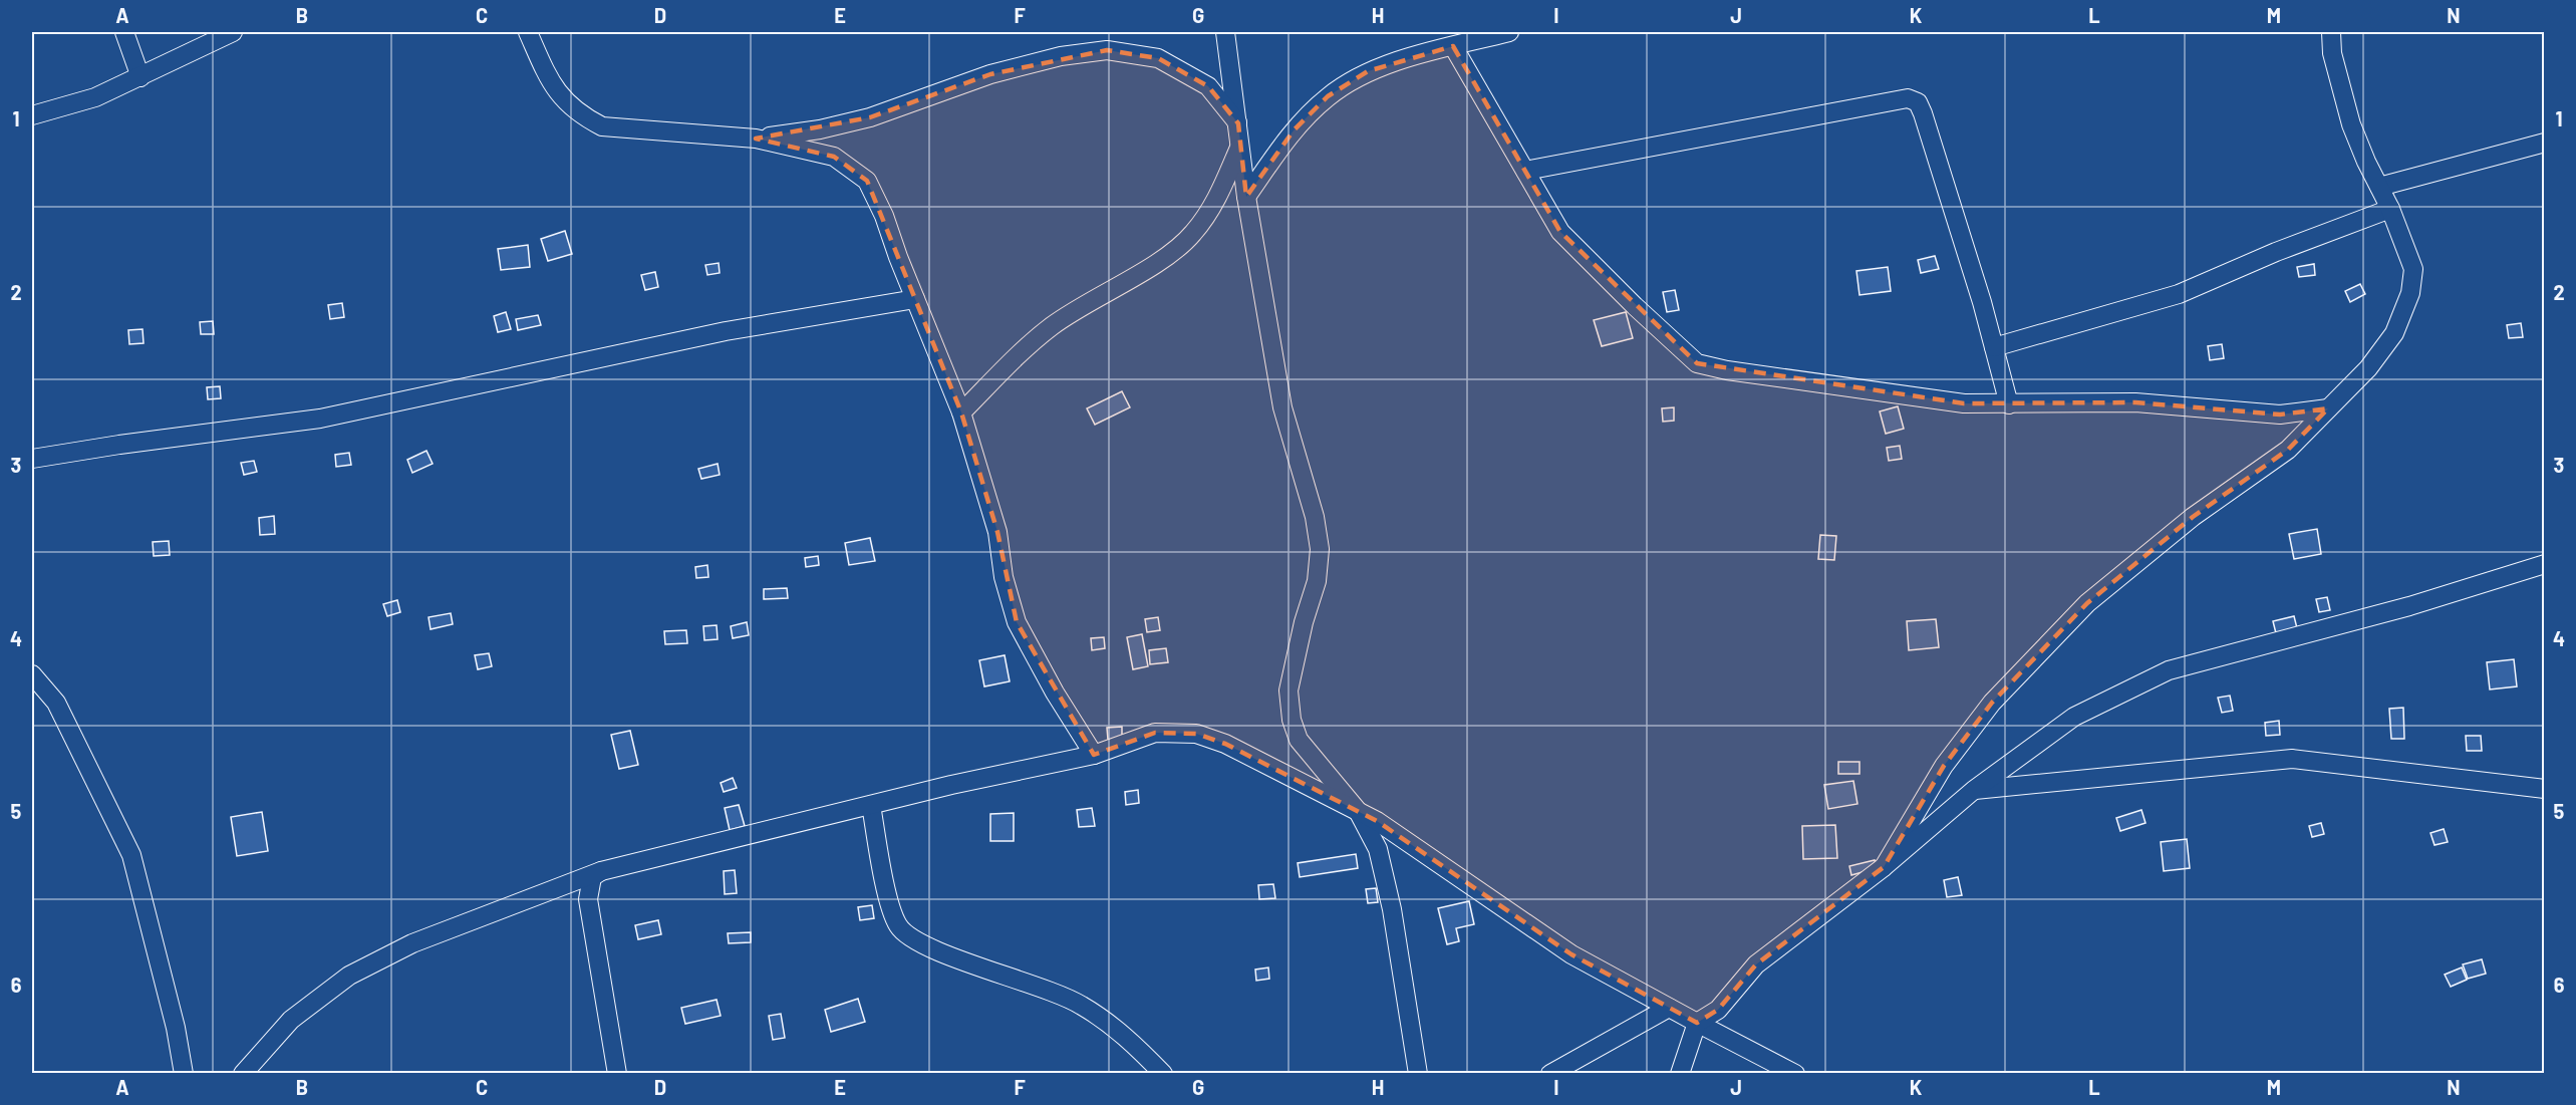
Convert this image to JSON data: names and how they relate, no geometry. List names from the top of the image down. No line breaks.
{"grid":{"columns":["A","B","C","D","E","F","G","H","I","J","K","L","M","N"],"rows":["1","2","3","4","5","6"]}}
